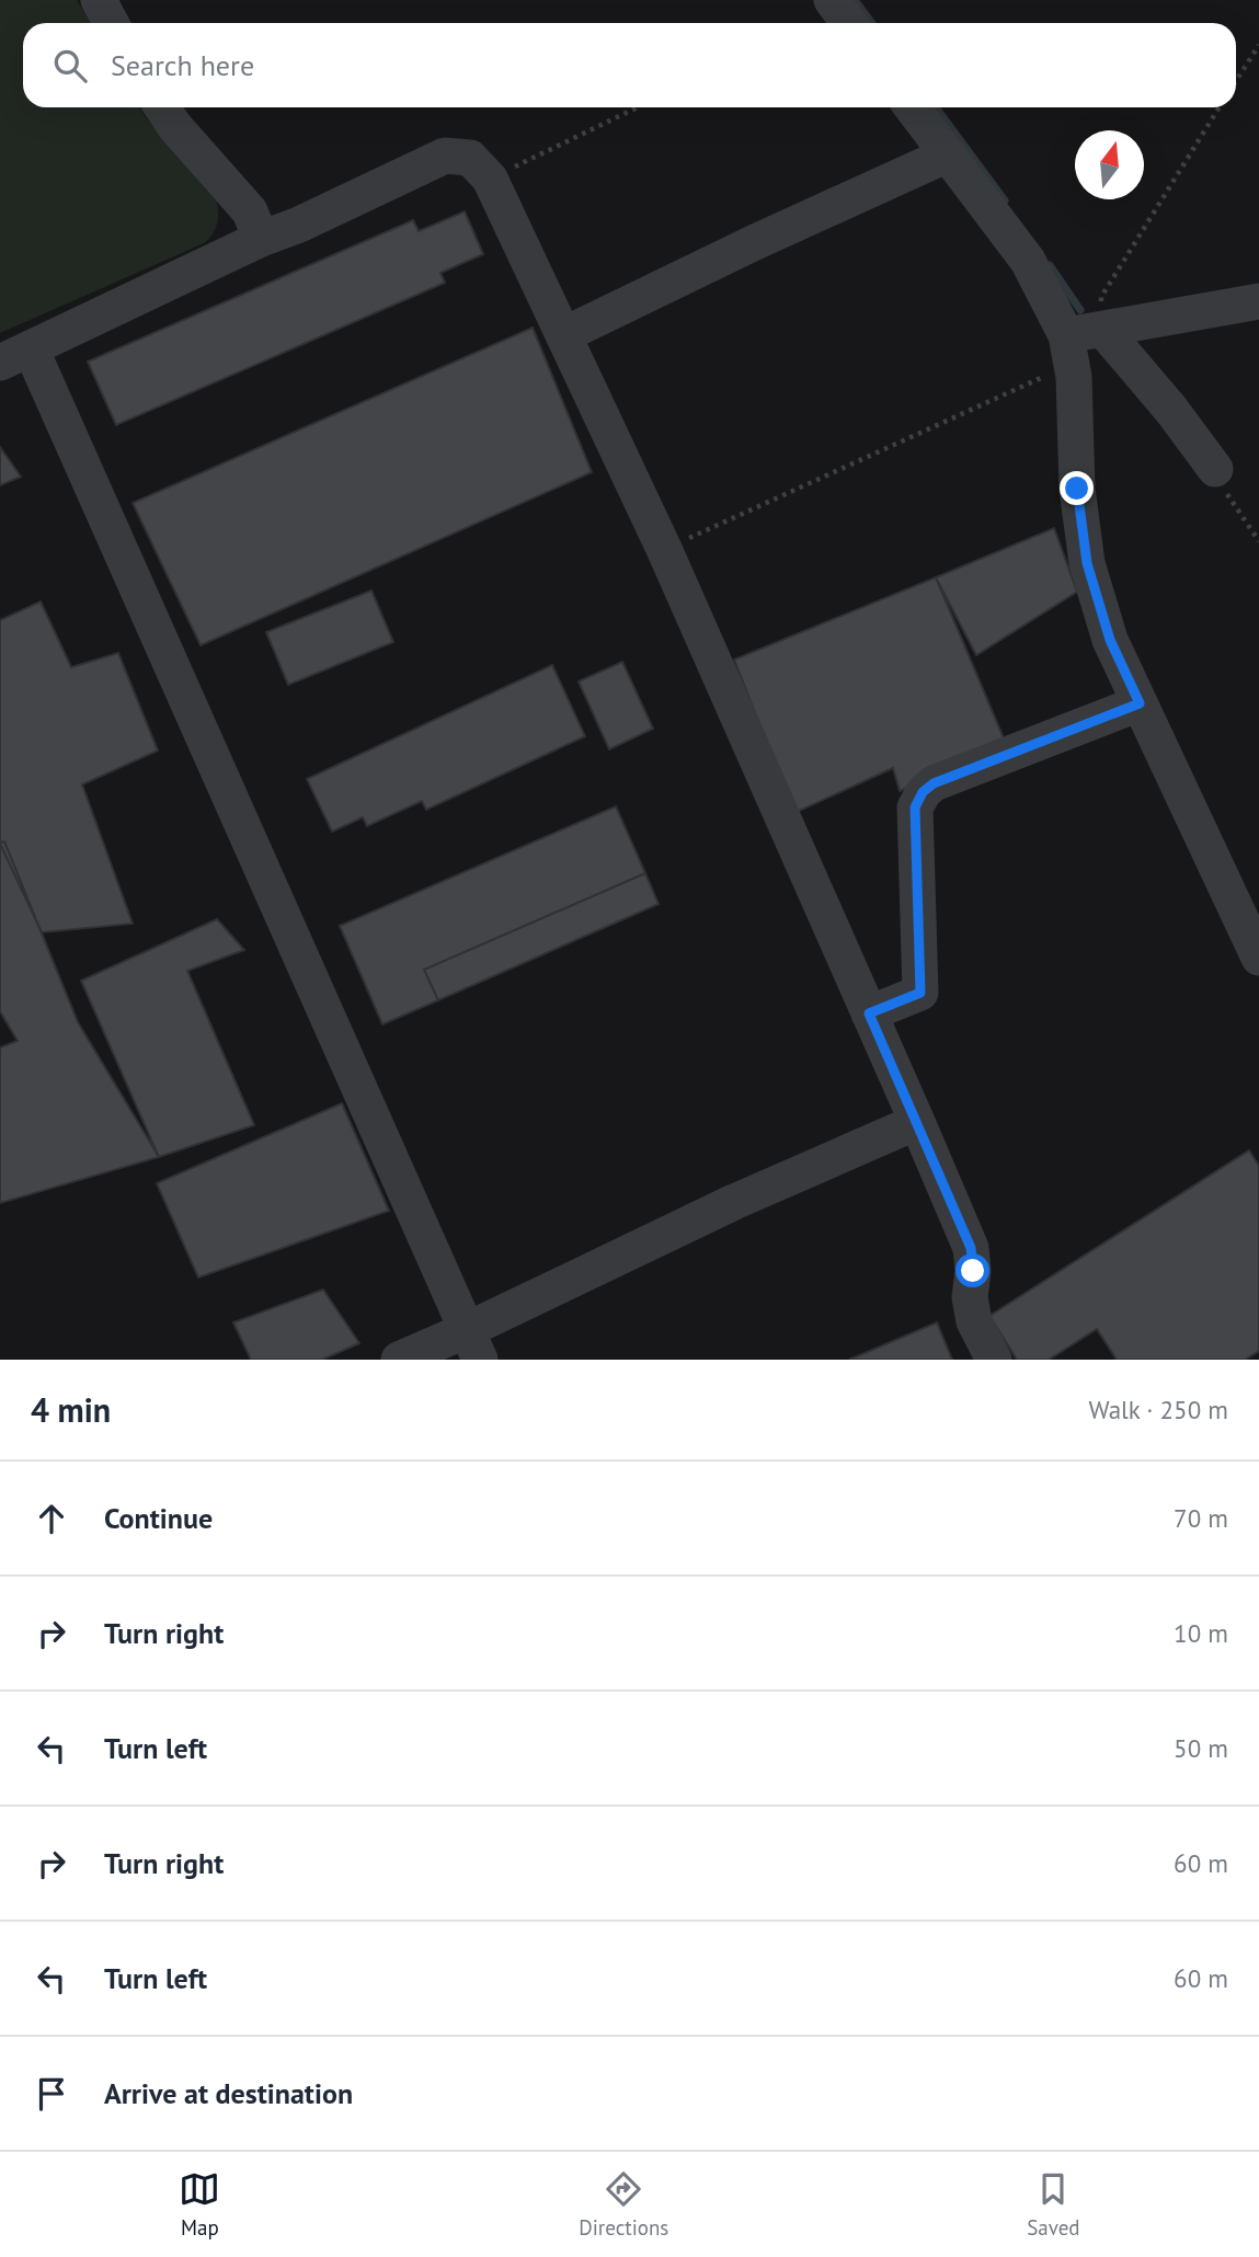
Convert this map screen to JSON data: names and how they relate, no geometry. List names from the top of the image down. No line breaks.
{"north":"top","page":{"search":"Search here","heading":["4 min","Walk · 250 m"],"list":[["Continue","70 m"],["Turn right","10 m"],["Turn left","50 m"],["Turn right","60 m"],["Turn left","60 m"],"Arrive at destination"],"nav":["Map","Directions","Saved"]}}
